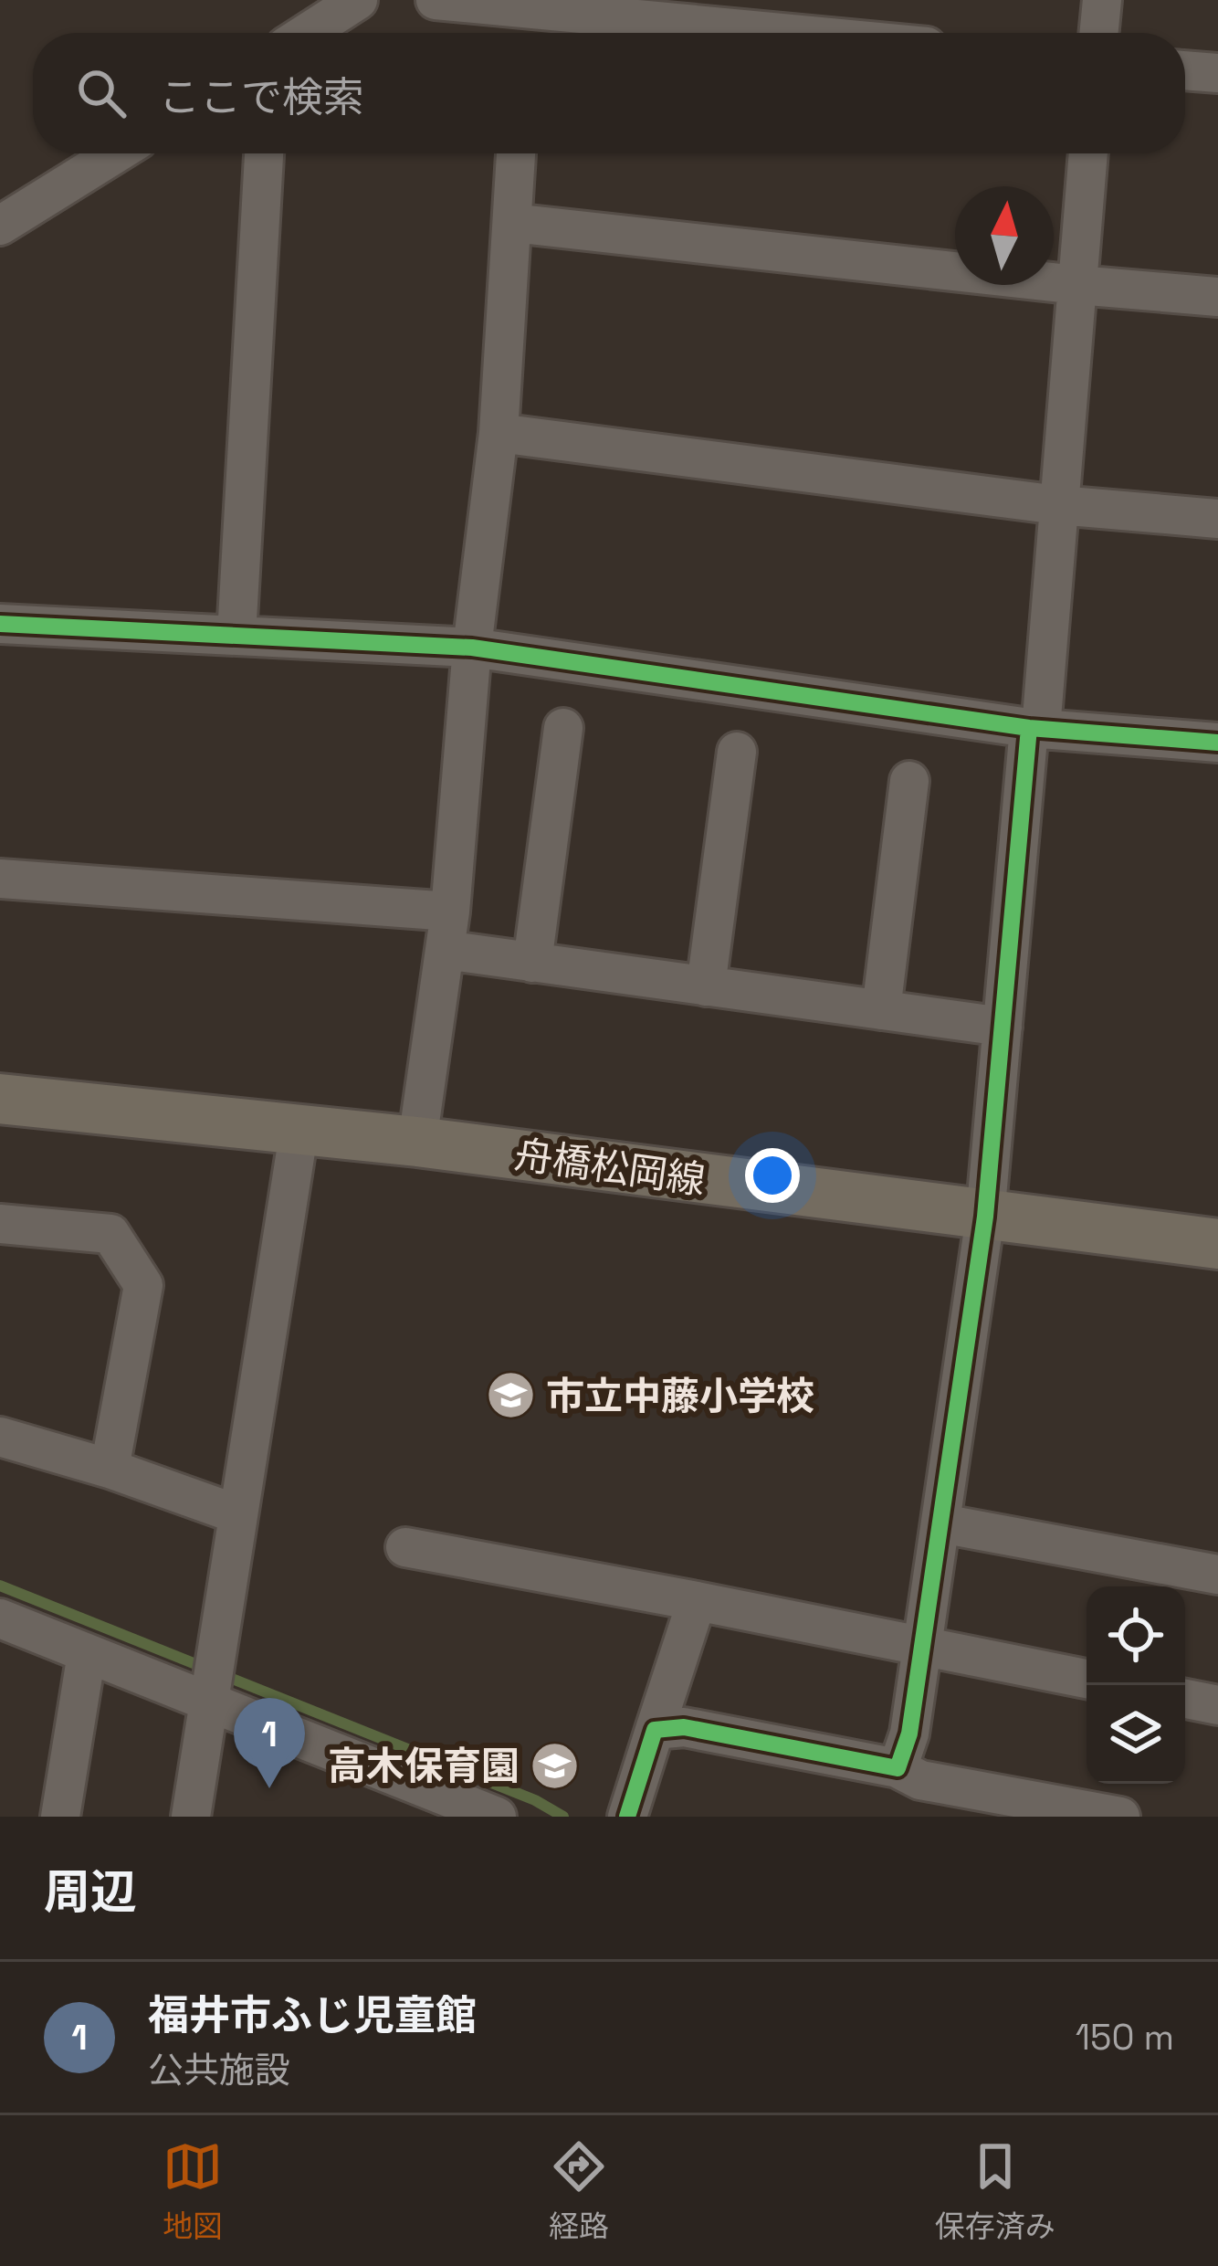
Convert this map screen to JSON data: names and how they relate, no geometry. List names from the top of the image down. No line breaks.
{"streets":{"main road":["舟橋松岡線"]},"places":{"school or university":["市立中藤小学校","高木保育園"]},"north":"top","page":{"search":"ここで検索","pins":"1","heading":"周辺","list":[{"mark":"1","name":"福井市ふじ児童館","note":"公共施設","value":"150 m"}],"nav":["地図","経路","保存済み"]}}
